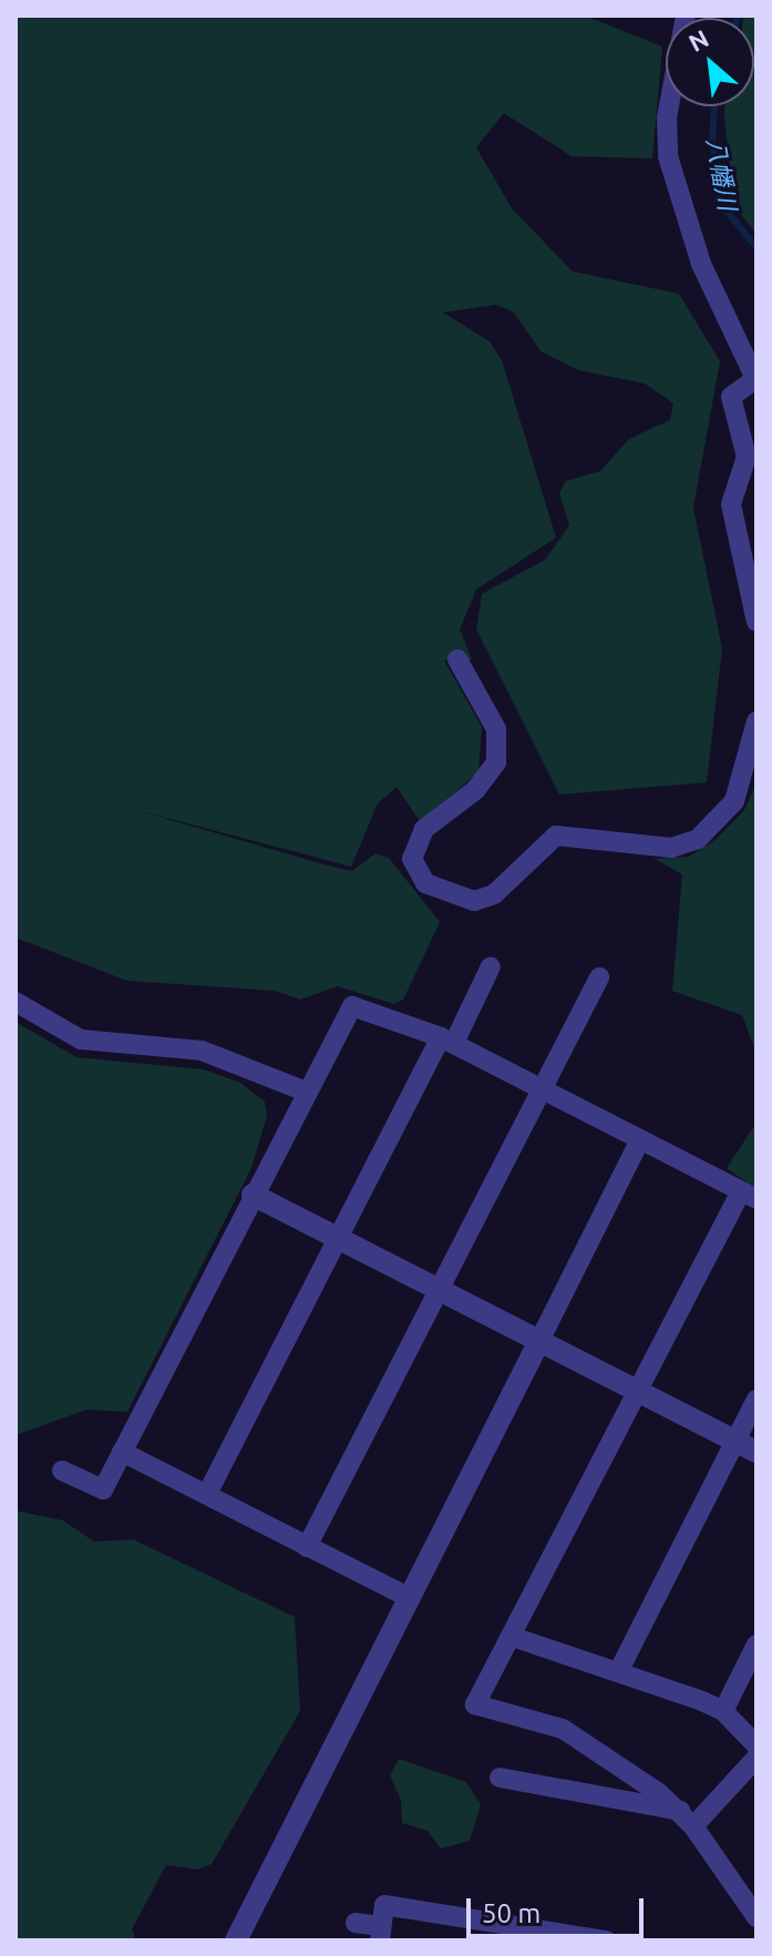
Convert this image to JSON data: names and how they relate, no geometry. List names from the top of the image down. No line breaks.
{"water":["八幡川"],"scale_bar":"50 m","north":"top left"}
